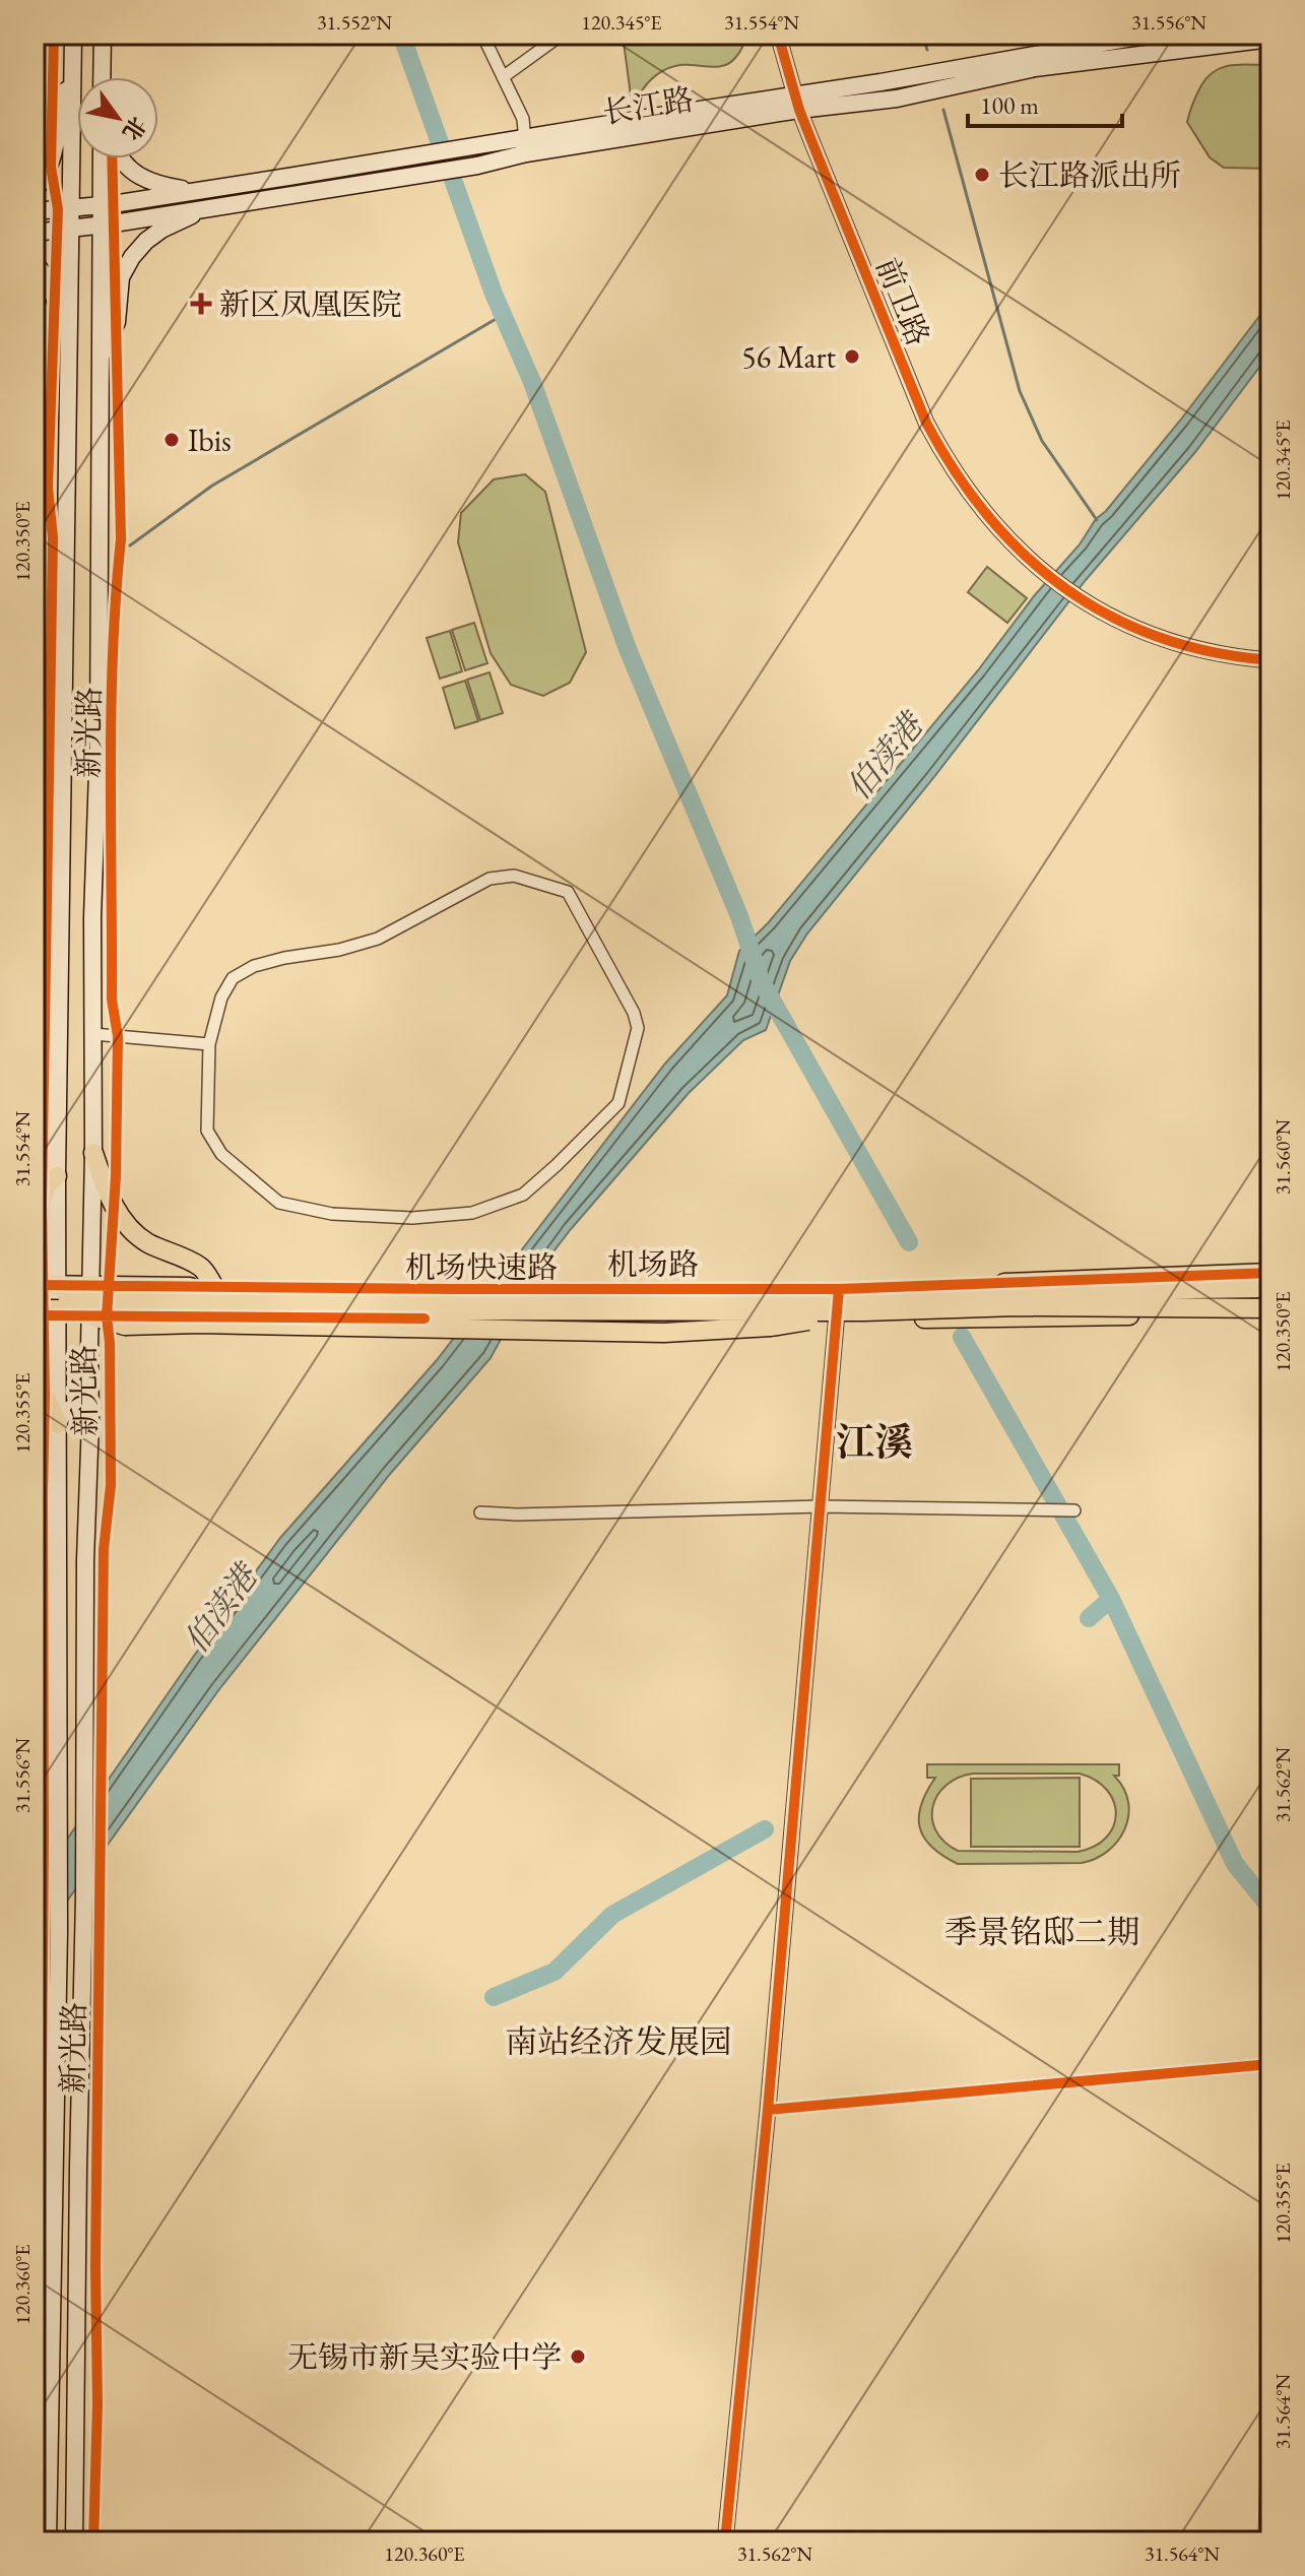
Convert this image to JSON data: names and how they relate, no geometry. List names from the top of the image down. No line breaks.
{"streets":{"main road":["长江路","新光路","机场路","机场快速路"],"street":["前卫路"]},"crossings":[["长江路","前卫路"],["长江路","新光路"],["新光路","机场路"]],"districts":["江溪","季景铭邸二期","南站经济发展园"],"water":["伯渎港"],"places":{"other":["长江路派出所","56 Mart","Ibis","无锡市新吴实验中学"],"health":["新区凤凰医院"]},"scale_bar":"100 m","north":"bottom right","coordinates":["31.552°N","120.345°E","31.554°N","31.556°N","120.350°E","31.560°N","120.355°E","31.562°N","120.360°E","31.564°N"]}
